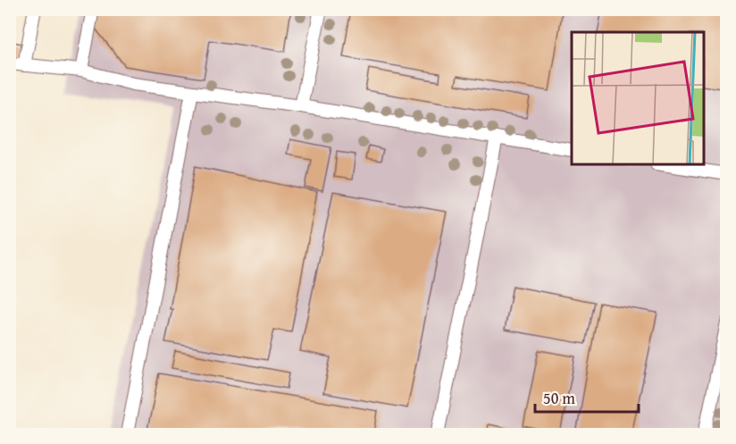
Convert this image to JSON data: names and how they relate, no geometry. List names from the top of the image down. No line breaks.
{"scale_bar":"50 m"}
